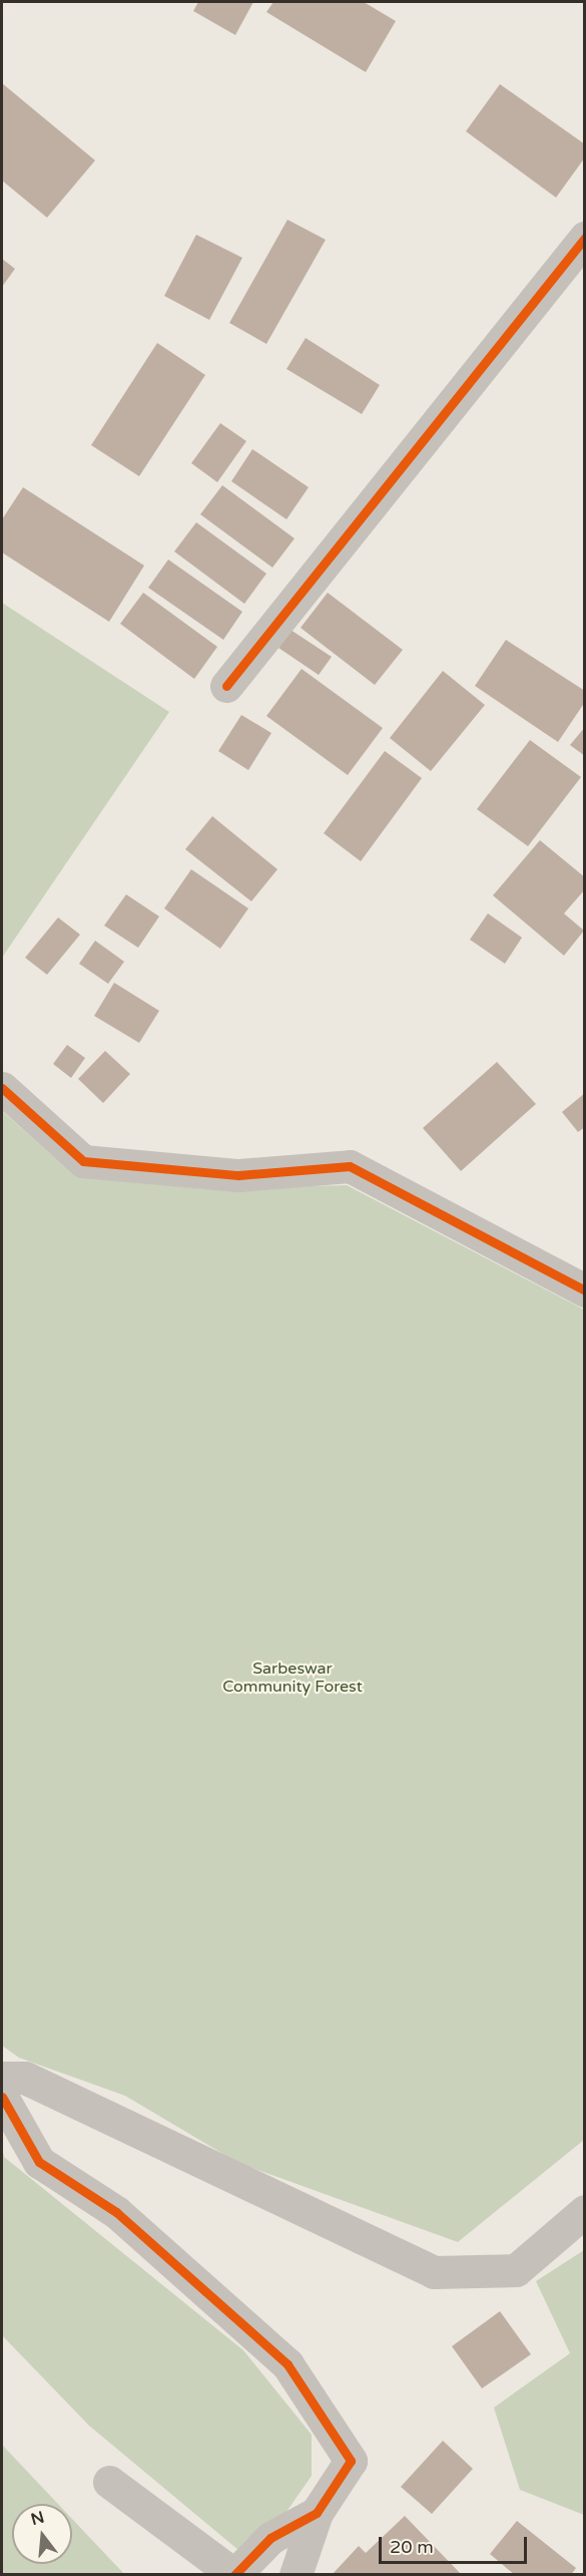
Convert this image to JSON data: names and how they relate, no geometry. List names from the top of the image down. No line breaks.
{"parks":["Sarbeswar Community Forest"],"scale_bar":"20 m","north":"top"}
